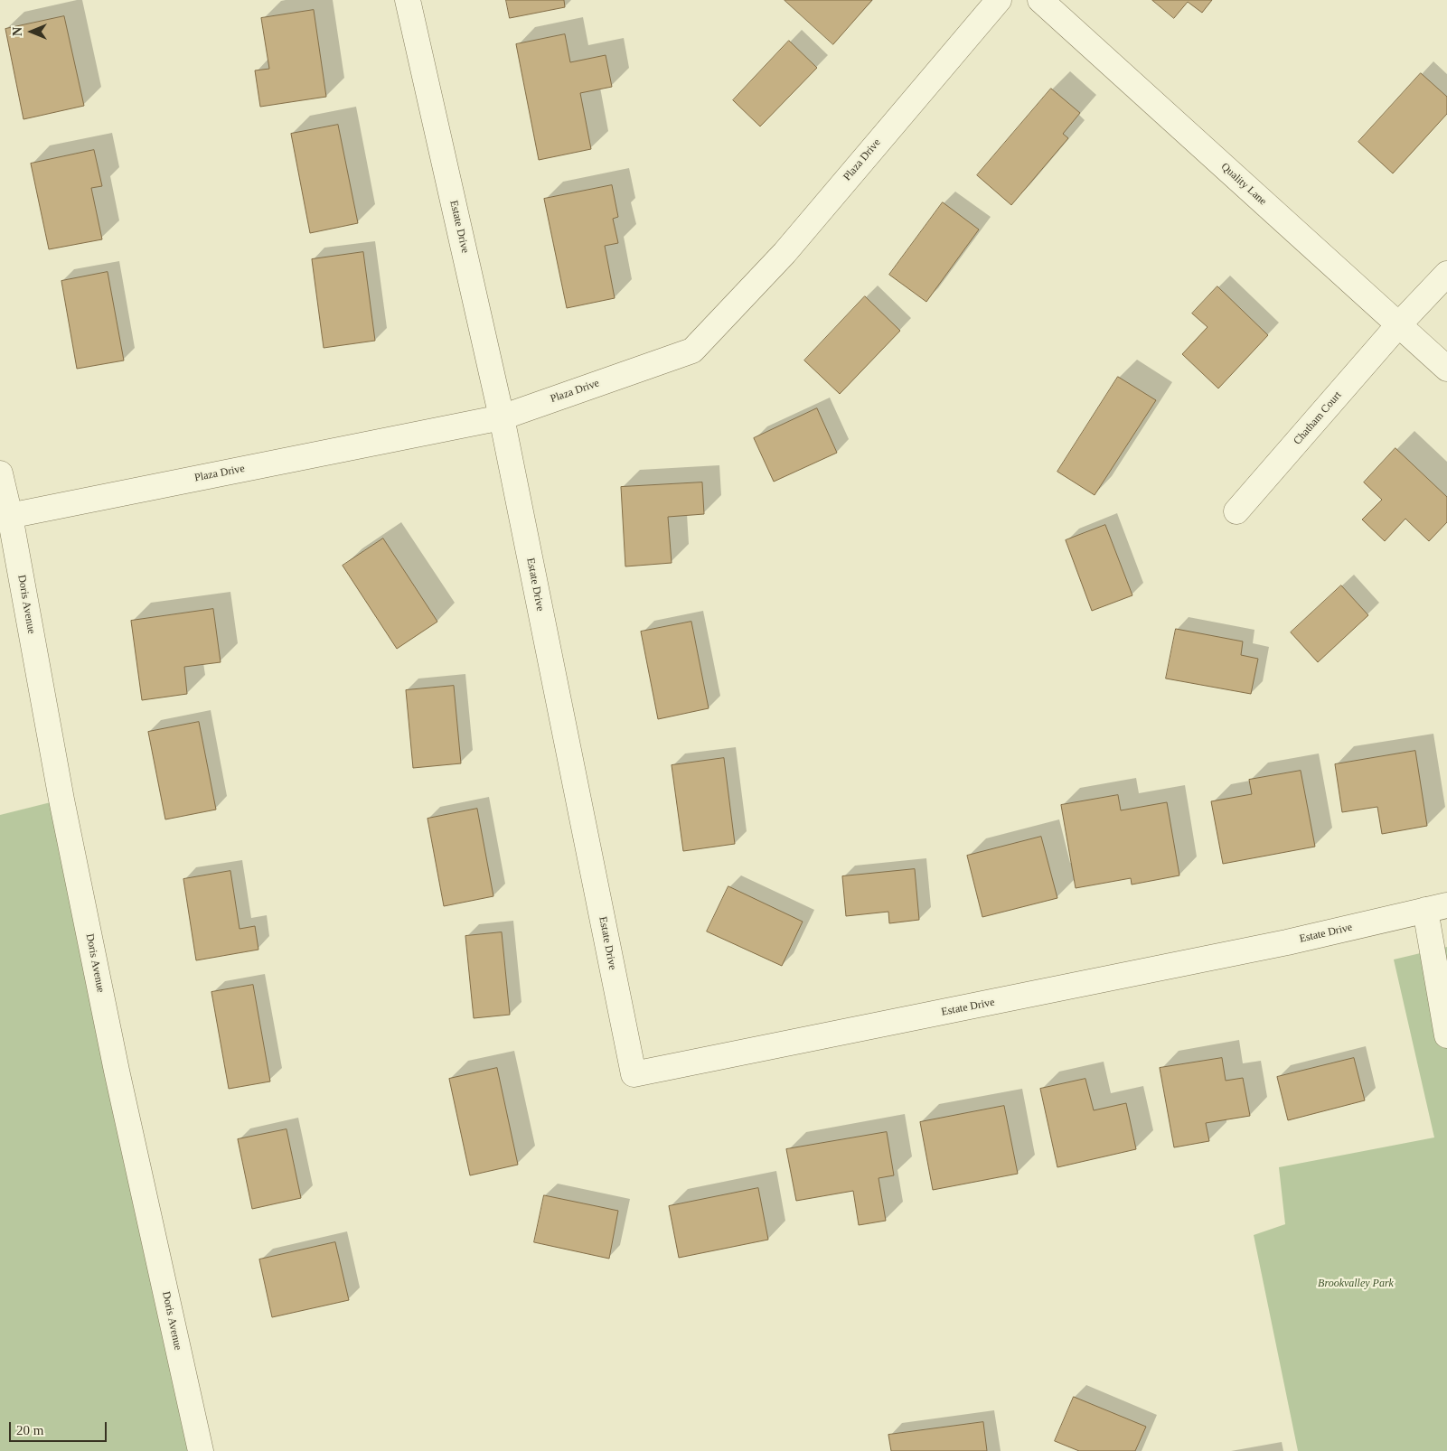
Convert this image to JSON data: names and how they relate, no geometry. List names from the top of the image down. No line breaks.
{"streets":{"street":["Plaza Drive","Quality Lane","Estate Drive","Chatham Court","Doris Avenue"]},"crossings":[["Plaza Drive","Estate Drive"],["Plaza Drive","Doris Avenue"],["Quality Lane","Chatham Court"]],"parks":["Brookvalley Park"],"scale_bar":"20 m","north":"left"}
